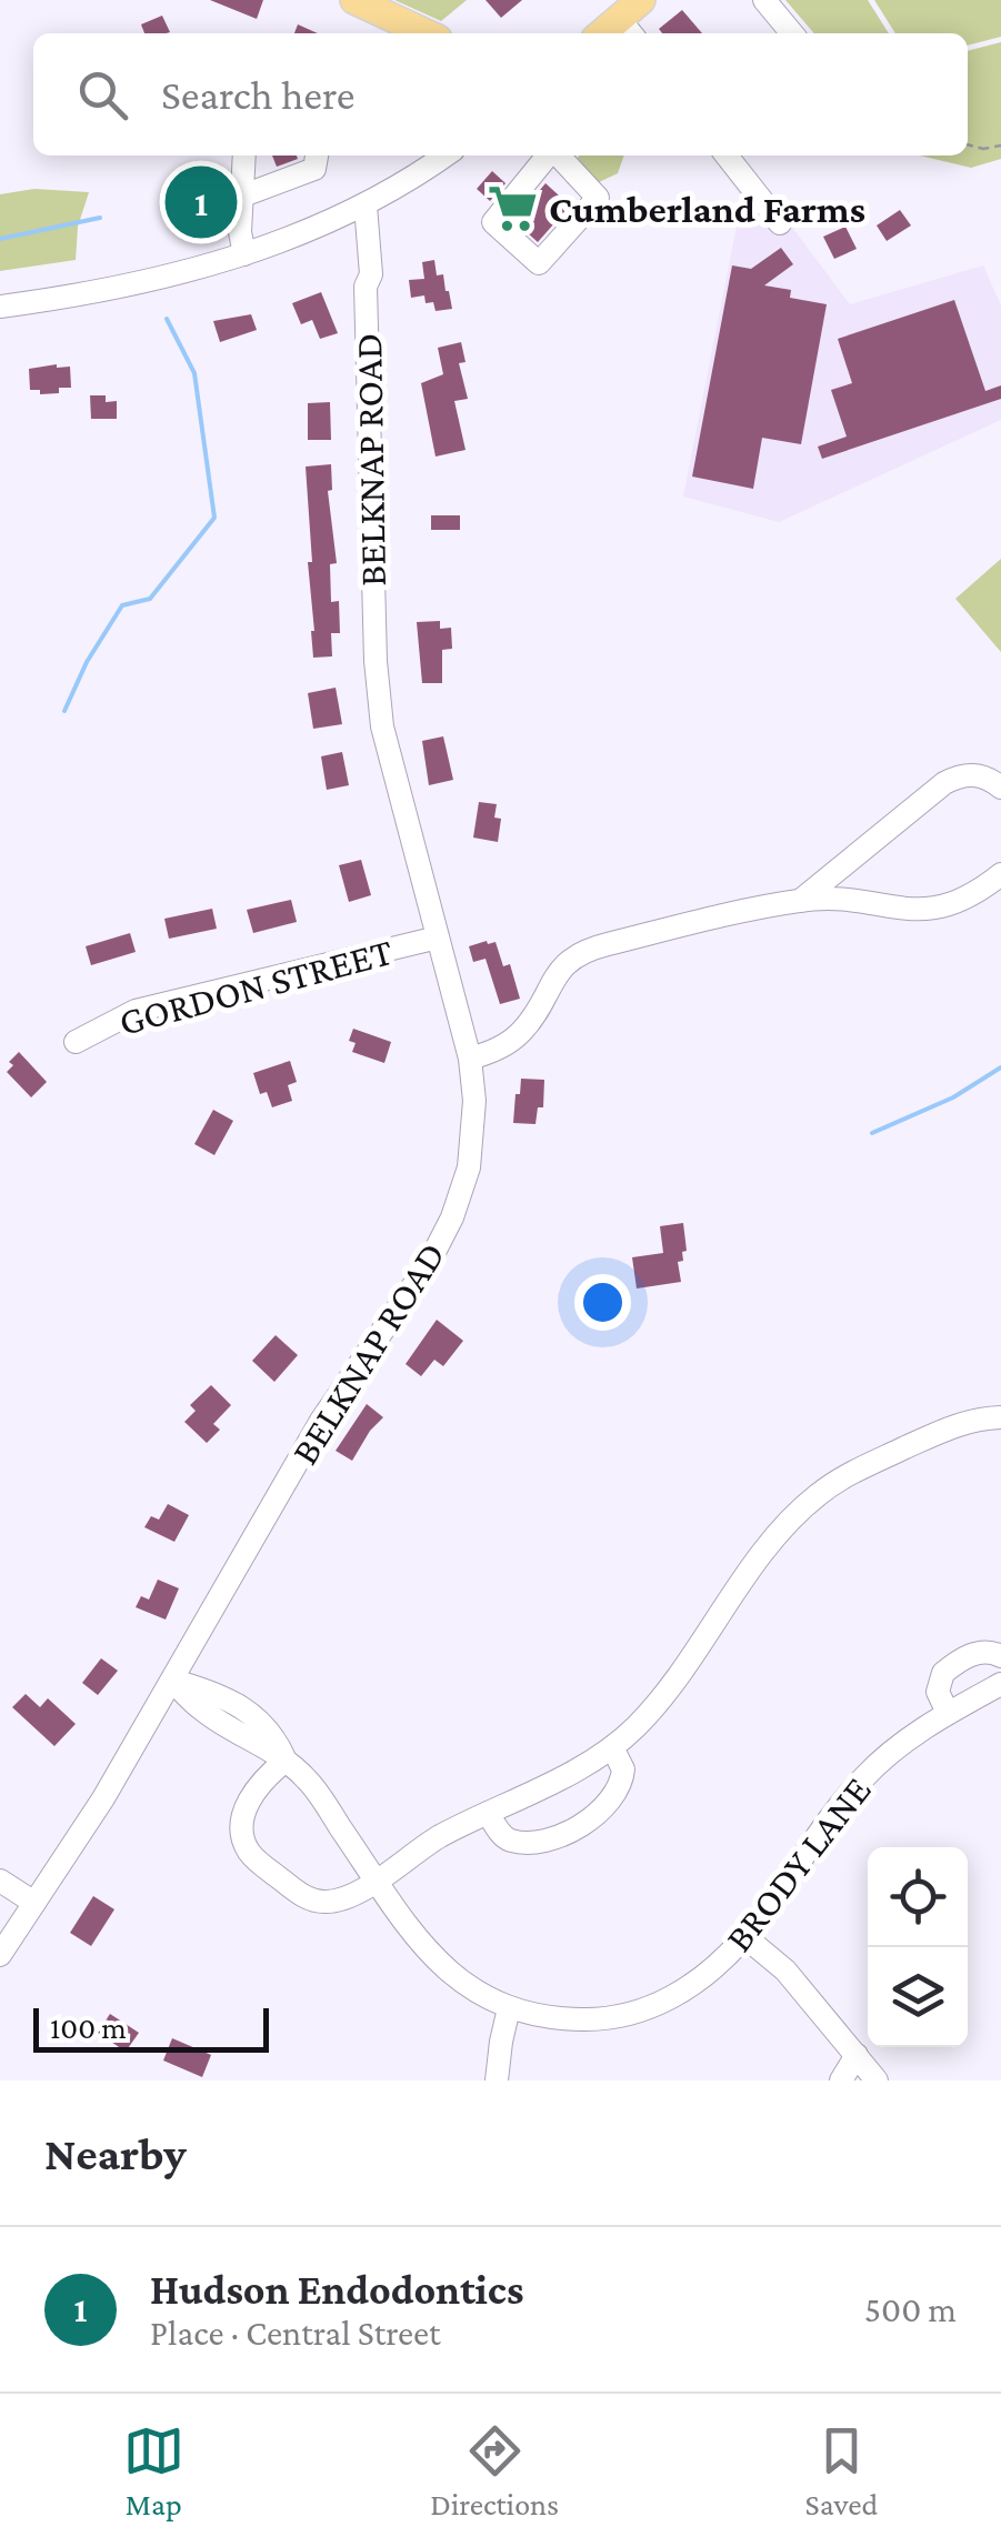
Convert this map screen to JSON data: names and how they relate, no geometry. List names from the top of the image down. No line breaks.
{"streets":{"street":["BELKNAP ROAD","GORDON STREET","BRODY LANE"]},"crossings":[["BELKNAP ROAD","GORDON STREET"],["BELKNAP ROAD","BRODY LANE"]],"places":{"supermarket":["Cumberland Farms"]},"scale_bar":"100 m","page":{"search":"Search here","pins":"1","scale":"100 m","heading":"Nearby","list":[{"mark":"1","name":"Hudson Endodontics","note":"Place · Central Street","value":"500 m"}],"nav":["Map","Directions","Saved"]}}
